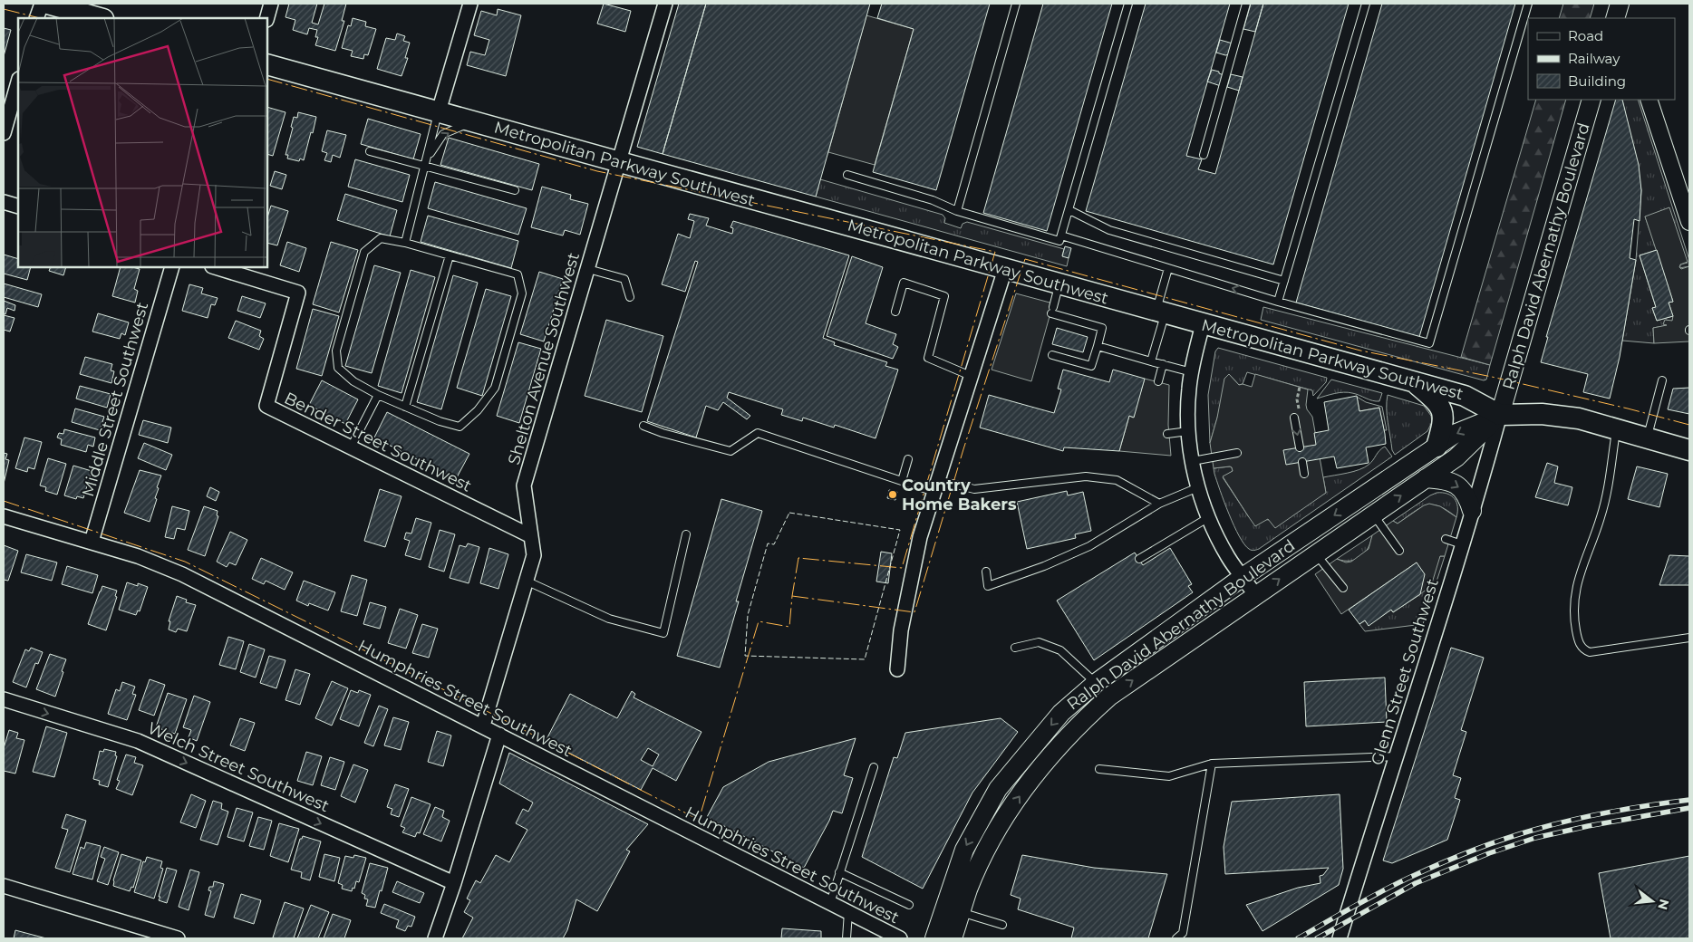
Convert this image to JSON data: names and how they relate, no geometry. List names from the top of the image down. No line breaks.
{"streets":{"main road":["Metropolitan Parkway Southwest","Ralph David Abernathy Boulevard"],"street":["Shelton Avenue Southwest","Middle Street Southwest","Bender Street Southwest","Glenn Street Southwest","Humphries Street Southwest","Welch Street Southwest"]},"crossings":[["Metropolitan Parkway Southwest","Ralph David Abernathy Boulevard"],["Metropolitan Parkway Southwest","Shelton Avenue Southwest"],["Metropolitan Parkway Southwest","Glenn Street Southwest"],["Ralph David Abernathy Boulevard","Glenn Street Southwest"],["Shelton Avenue Southwest","Bender Street Southwest"],["Shelton Avenue Southwest","Humphries Street Southwest"],["Middle Street Southwest","Humphries Street Southwest"]],"one_way":["Welch Street Southwest"],"places":["Country Home Bakers"],"legend":["Road","Railway","Building"],"north":"right"}
